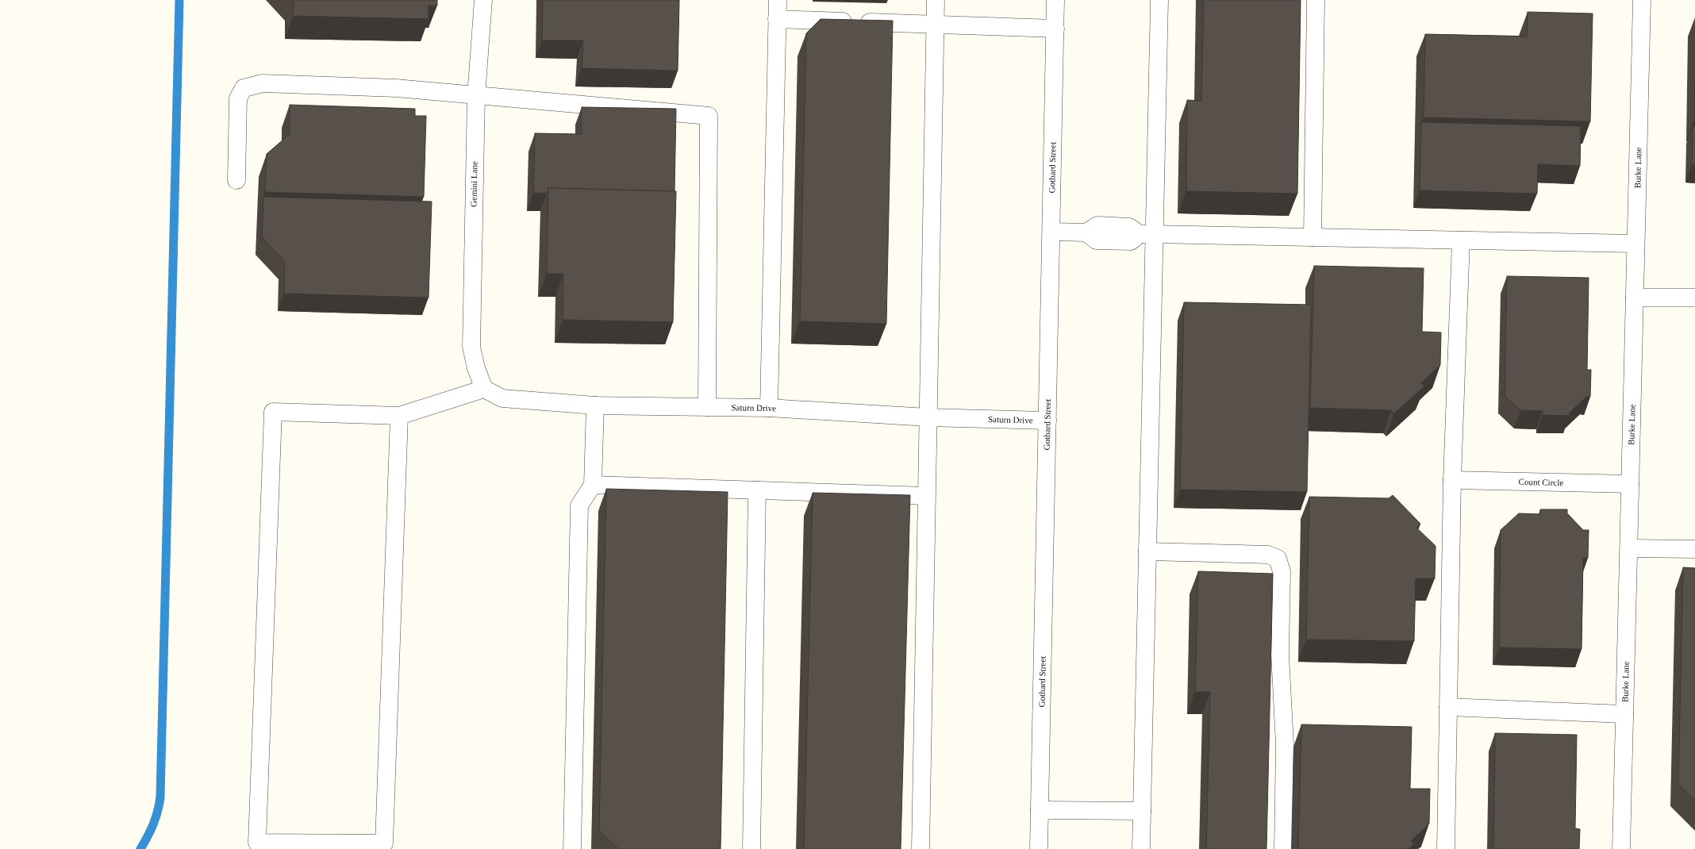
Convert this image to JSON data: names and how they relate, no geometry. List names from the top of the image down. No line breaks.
{"streets":{"street":["Gothard Street","Burke Lane","Gemini Lane","Saturn Drive","Count Circle"]},"crossings":[["Gothard Street","Saturn Drive"],["Burke Lane","Count Circle"],["Gemini Lane","Saturn Drive"]]}
